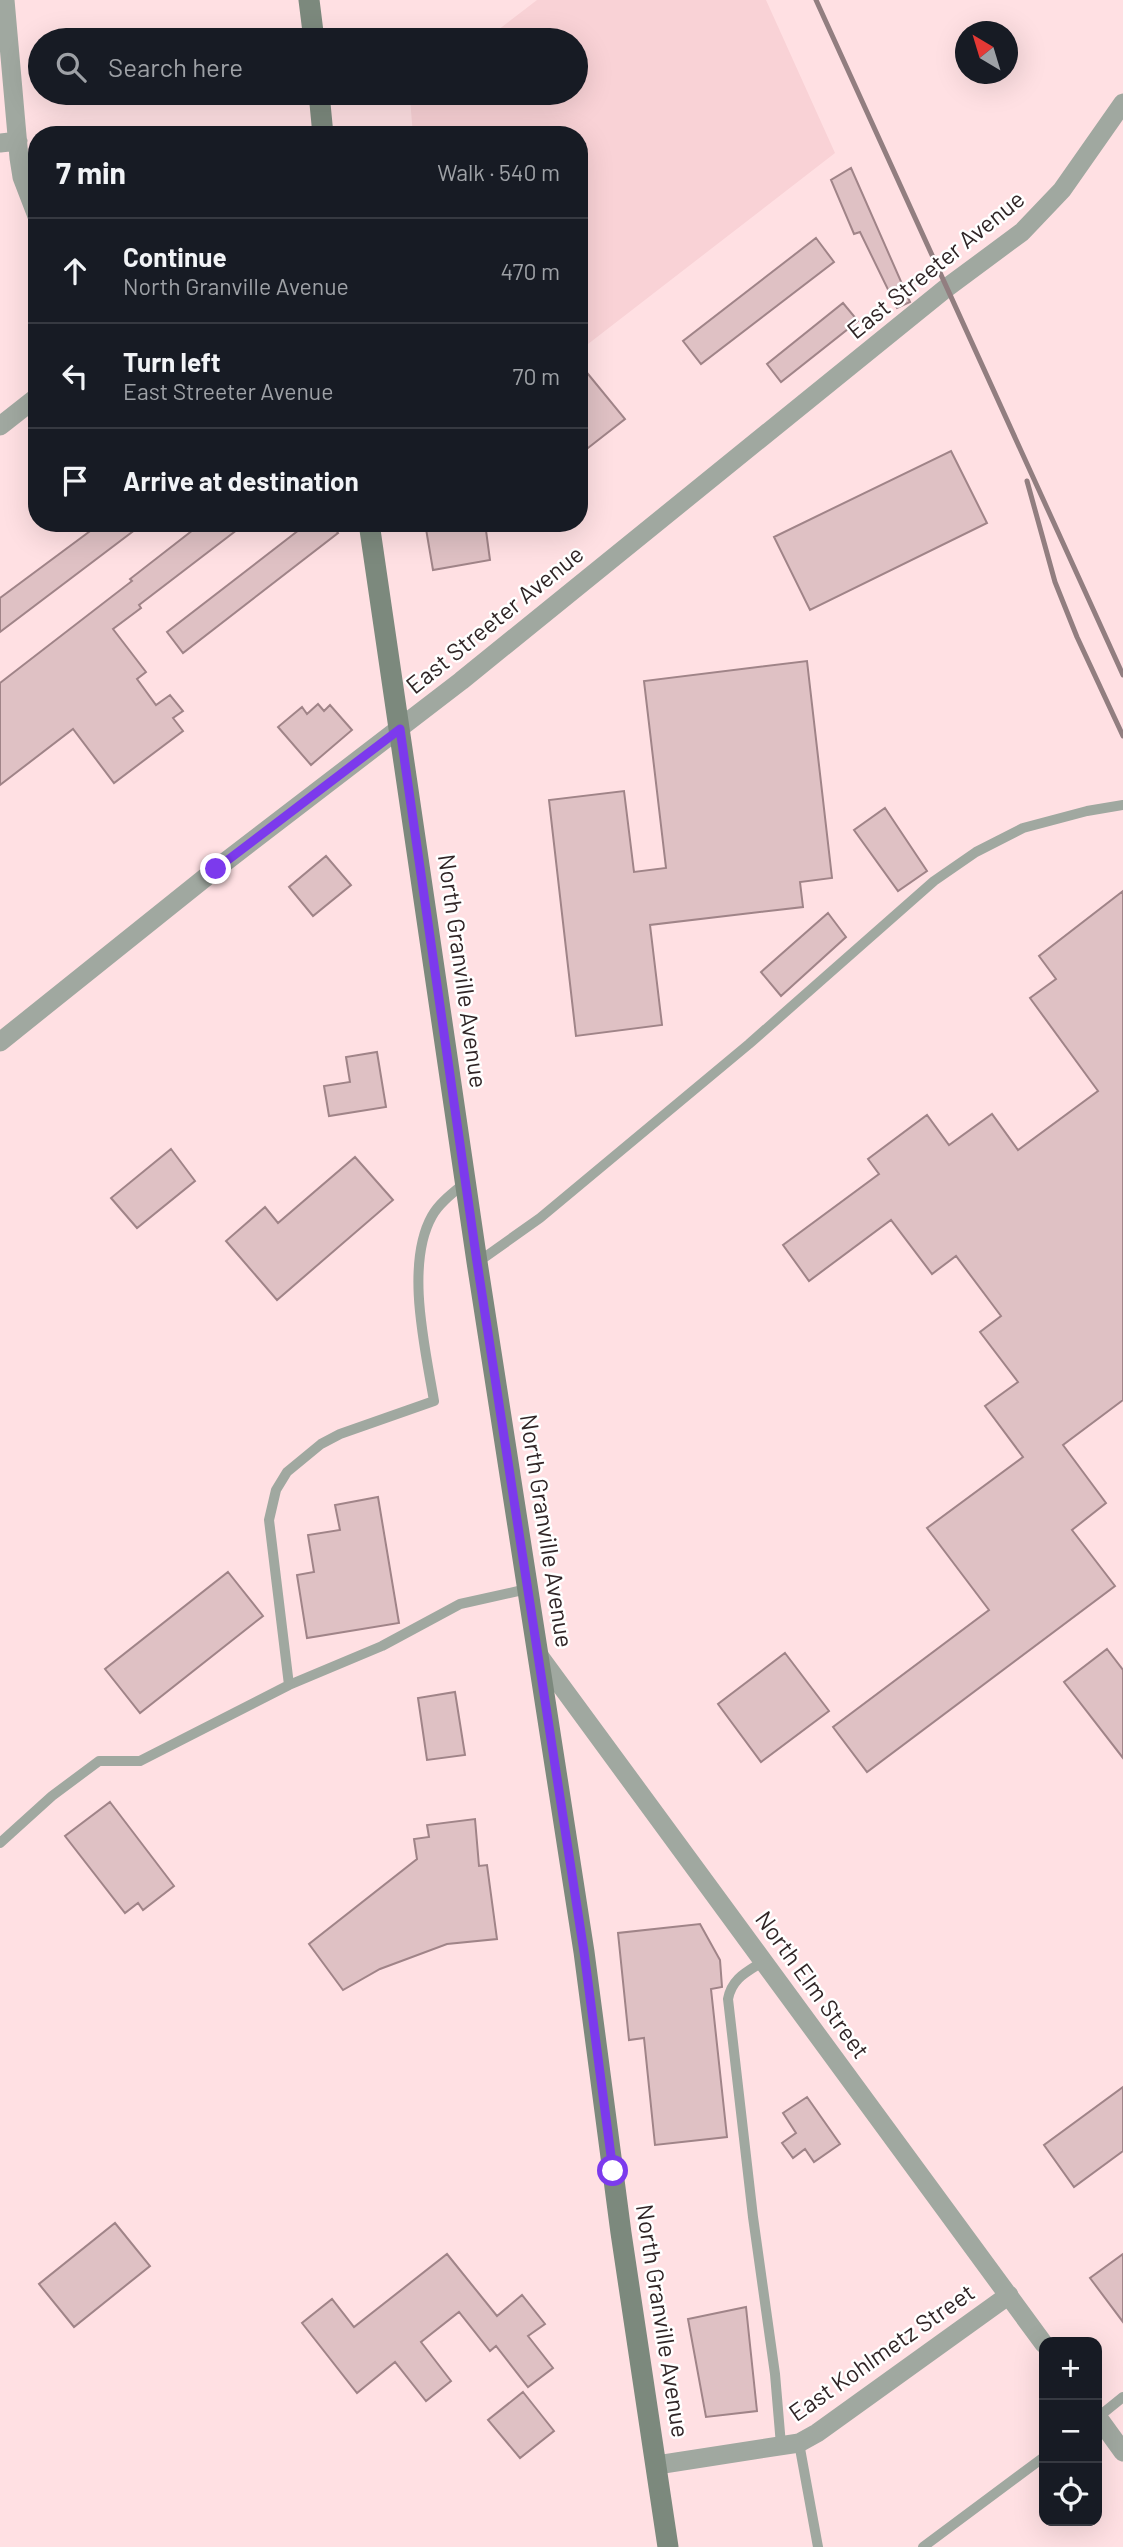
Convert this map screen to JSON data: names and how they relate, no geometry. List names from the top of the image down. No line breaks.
{"streets":{"main road":["North Granville Avenue"],"street":["East Streeter Avenue","North Elm Street","East Kohlmetz Street"]},"crossings":[["East Streeter Avenue","North Granville Avenue"],["North Granville Avenue","North Elm Street"],["North Granville Avenue","East Kohlmetz Street"],["North Elm Street","East Kohlmetz Street"]],"north":"top left","page":{"search":"Search here","heading":["7 min","Walk · 540 m"],"list":[["Continue","North Granville Avenue","470 m"],["Turn left","East Streeter Avenue","70 m"],"Arrive at destination"],"map_buttons":["+","−"]}}
